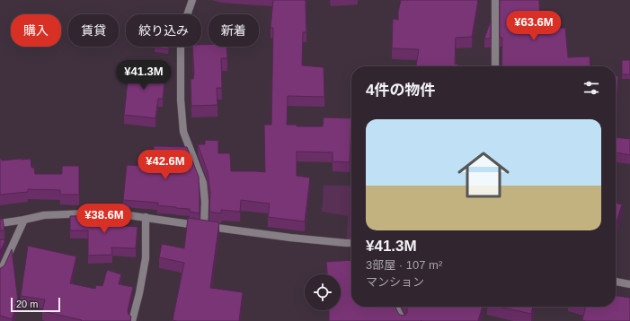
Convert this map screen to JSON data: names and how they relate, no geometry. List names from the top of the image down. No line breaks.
{"scale_bar":"20 m","page":{"price":["¥63.6M","¥41.3M","¥42.6M","¥38.6M"],"chip":["購入","賃貸","絞り込み","新着"],"heading":"4件の物件","list":[{"name":"¥41.3M","note":"3部屋 · 107 m² · マンション"}],"scale":"20 m"}}
